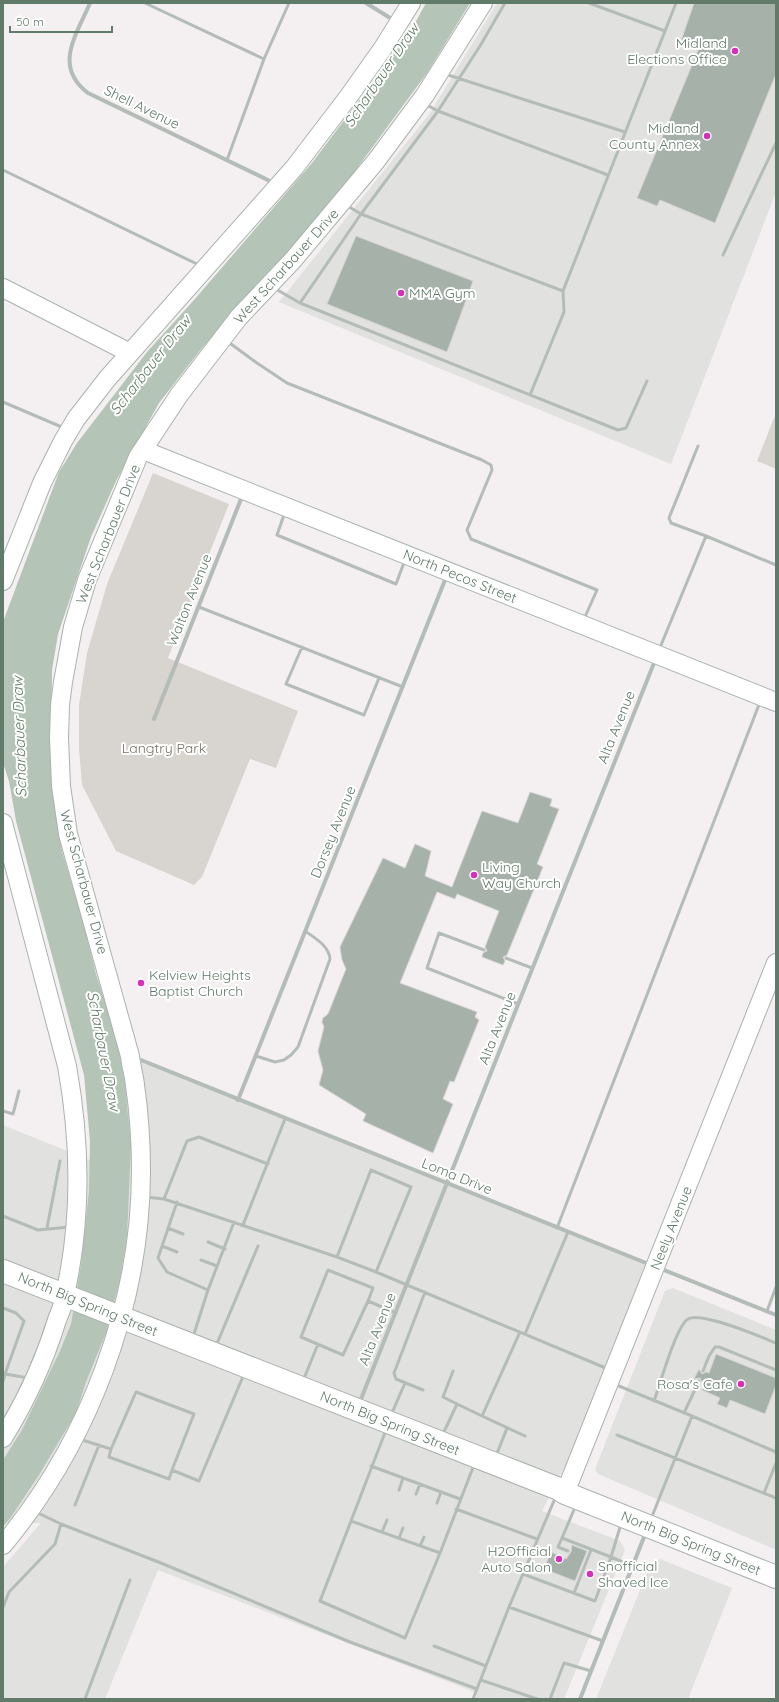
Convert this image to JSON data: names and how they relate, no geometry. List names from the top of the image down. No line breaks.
{"streets":{"highway":["North Big Spring Street"],"main road":["West Scharbauer Drive","North Pecos Street","Neely Avenue"],"street":["Shell Avenue","Walton Avenue","Alta Avenue","Dorsey Avenue","Loma Drive"]},"crossings":[["West Scharbauer Drive","North Pecos Street"],["West Scharbauer Drive","Loma Drive"],["West Scharbauer Drive","North Big Spring Street"],["North Pecos Street","Walton Avenue"],["North Pecos Street","Alta Avenue"],["North Pecos Street","Dorsey Avenue"],["Alta Avenue","Loma Drive"],["Alta Avenue","North Big Spring Street"],["Dorsey Avenue","Loma Drive"],["Loma Drive","Neely Avenue"],["Neely Avenue","North Big Spring Street"]],"water":["Scharbauer Draw"],"parks":["Langtry Park"],"places":["Midland Elections Office","Midland County Annex","MMA Gym","Living Way Church","Kelview Heights Baptist Church","Rosa's Cafe","H2Official Auto Salon","Snofficial Shaved Ice"],"scale_bar":"50 m"}
